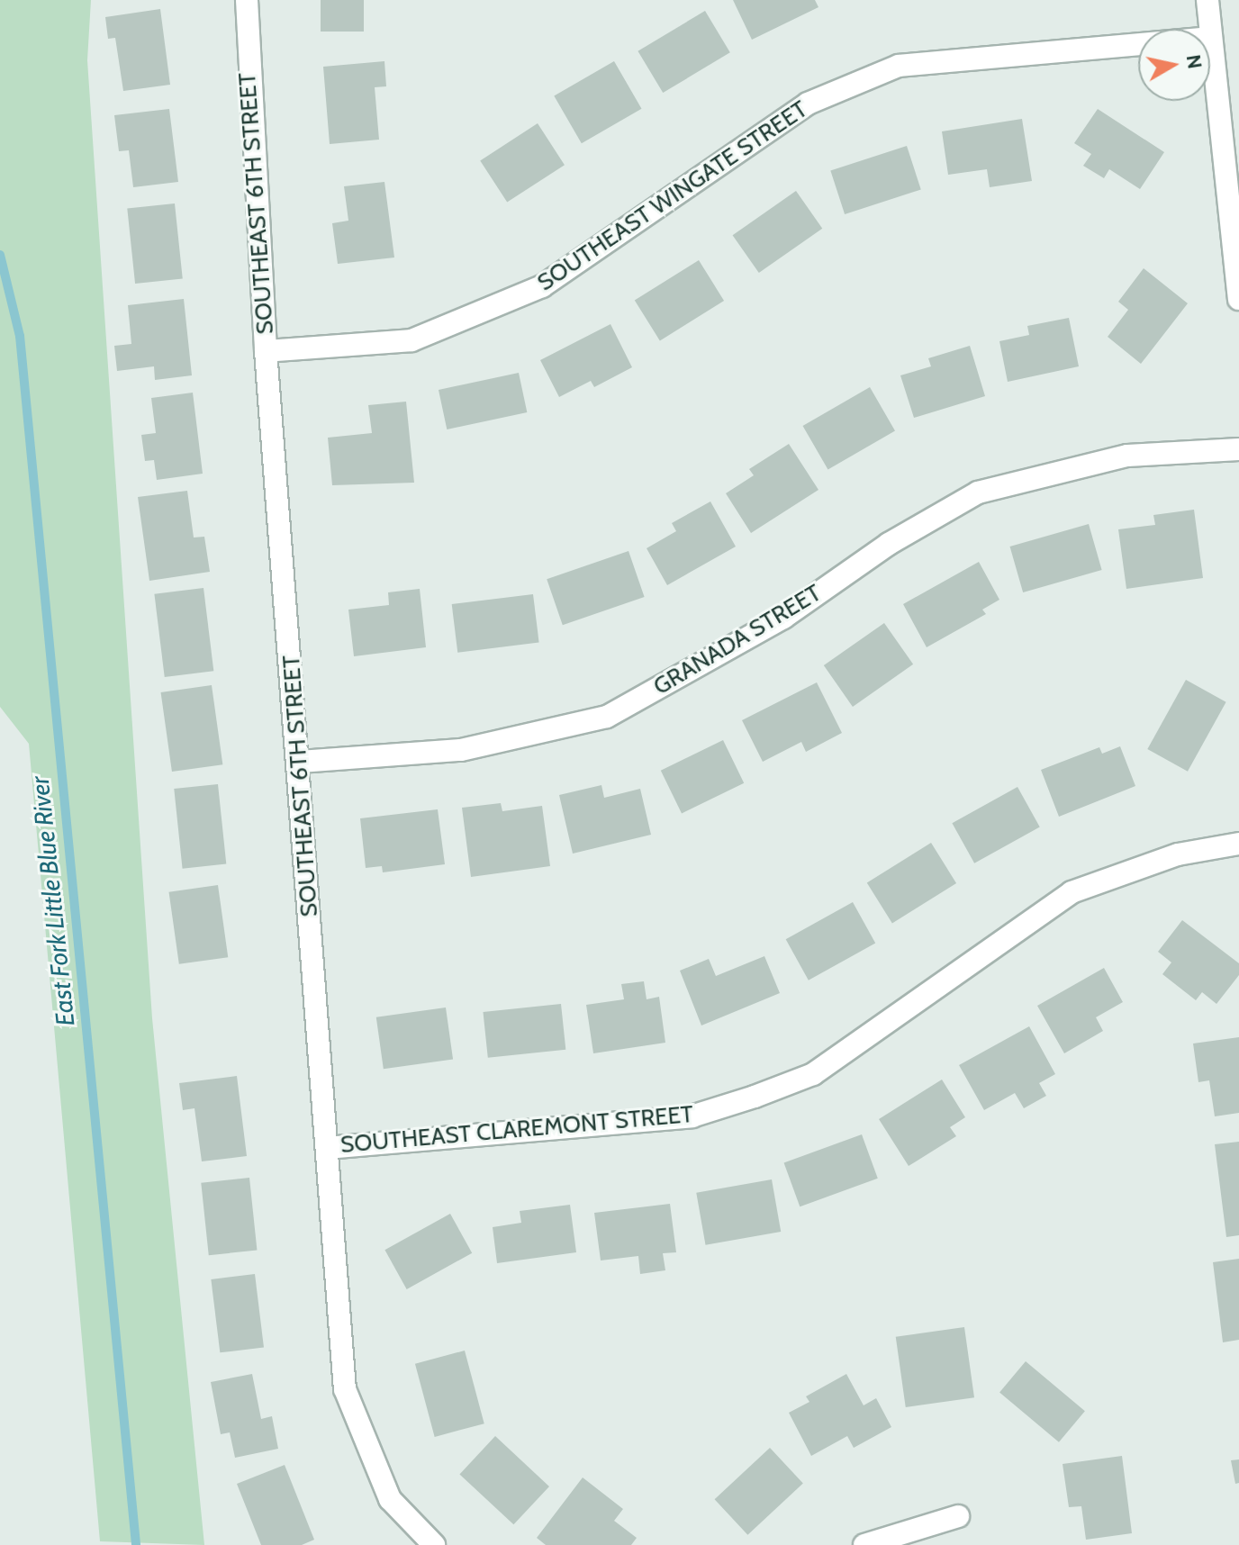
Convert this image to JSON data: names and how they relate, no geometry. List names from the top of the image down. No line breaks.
{"streets":{"street":["SOUTHEAST WINGATE STREET","SOUTHEAST 6TH STREET","GRANADA STREET","SOUTHEAST CLAREMONT STREET"]},"crossings":[["SOUTHEAST WINGATE STREET","SOUTHEAST 6TH STREET"],["SOUTHEAST 6TH STREET","GRANADA STREET"],["SOUTHEAST 6TH STREET","SOUTHEAST CLAREMONT STREET"]],"water":["East Fork Little Blue River"],"north":"right"}
